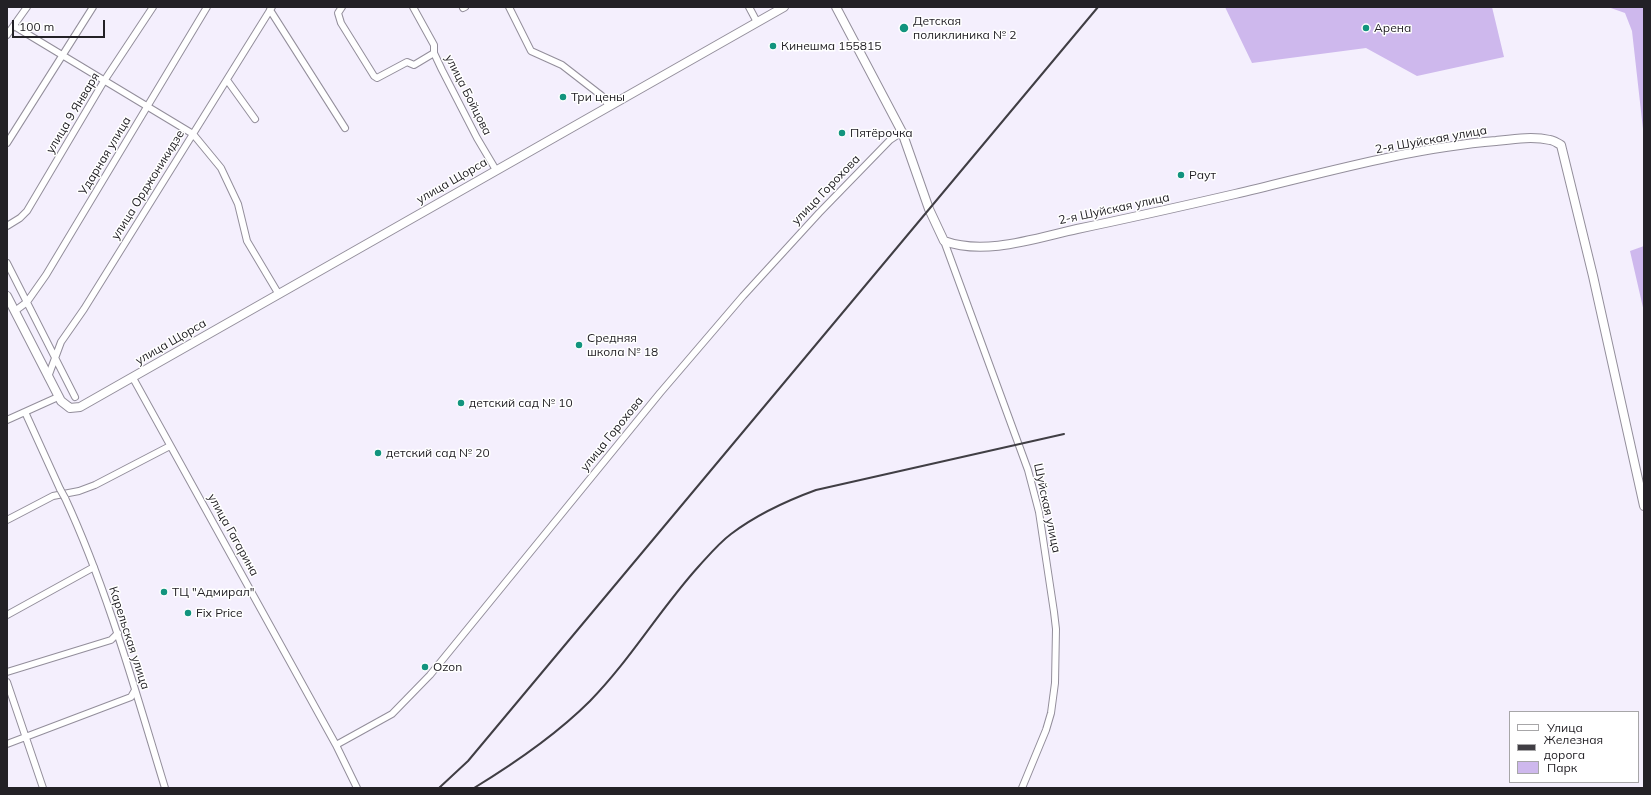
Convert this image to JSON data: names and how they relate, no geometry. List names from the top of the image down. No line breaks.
{"streets":{"street":["улица Бойцова","улица 9 Января","2-я Шуйская улица","Ударная улица","улица Щорса","улица Орджоникидзе","улица Горохова","Шуйская улица","улица Гагарина","Карельская улица"]},"crossings":[["улица Бойцова","улица Щорса"],["2-я Шуйская улица","Шуйская улица"],["улица Щорса","улица Гагарина"],["улица Горохова","улица Гагарина"]],"places":["Детская поликлиника № 2","Арена","Кинешма 155815","Три цены","Пятёрочка","Раут","Средняя школа № 18","детский сад № 10","детский сад № 20","ТЦ \"Адмирал\"","Fix Price","Ozon"],"legend":["Улица","Железная дорога","Парк"],"scale_bar":"100 m"}
